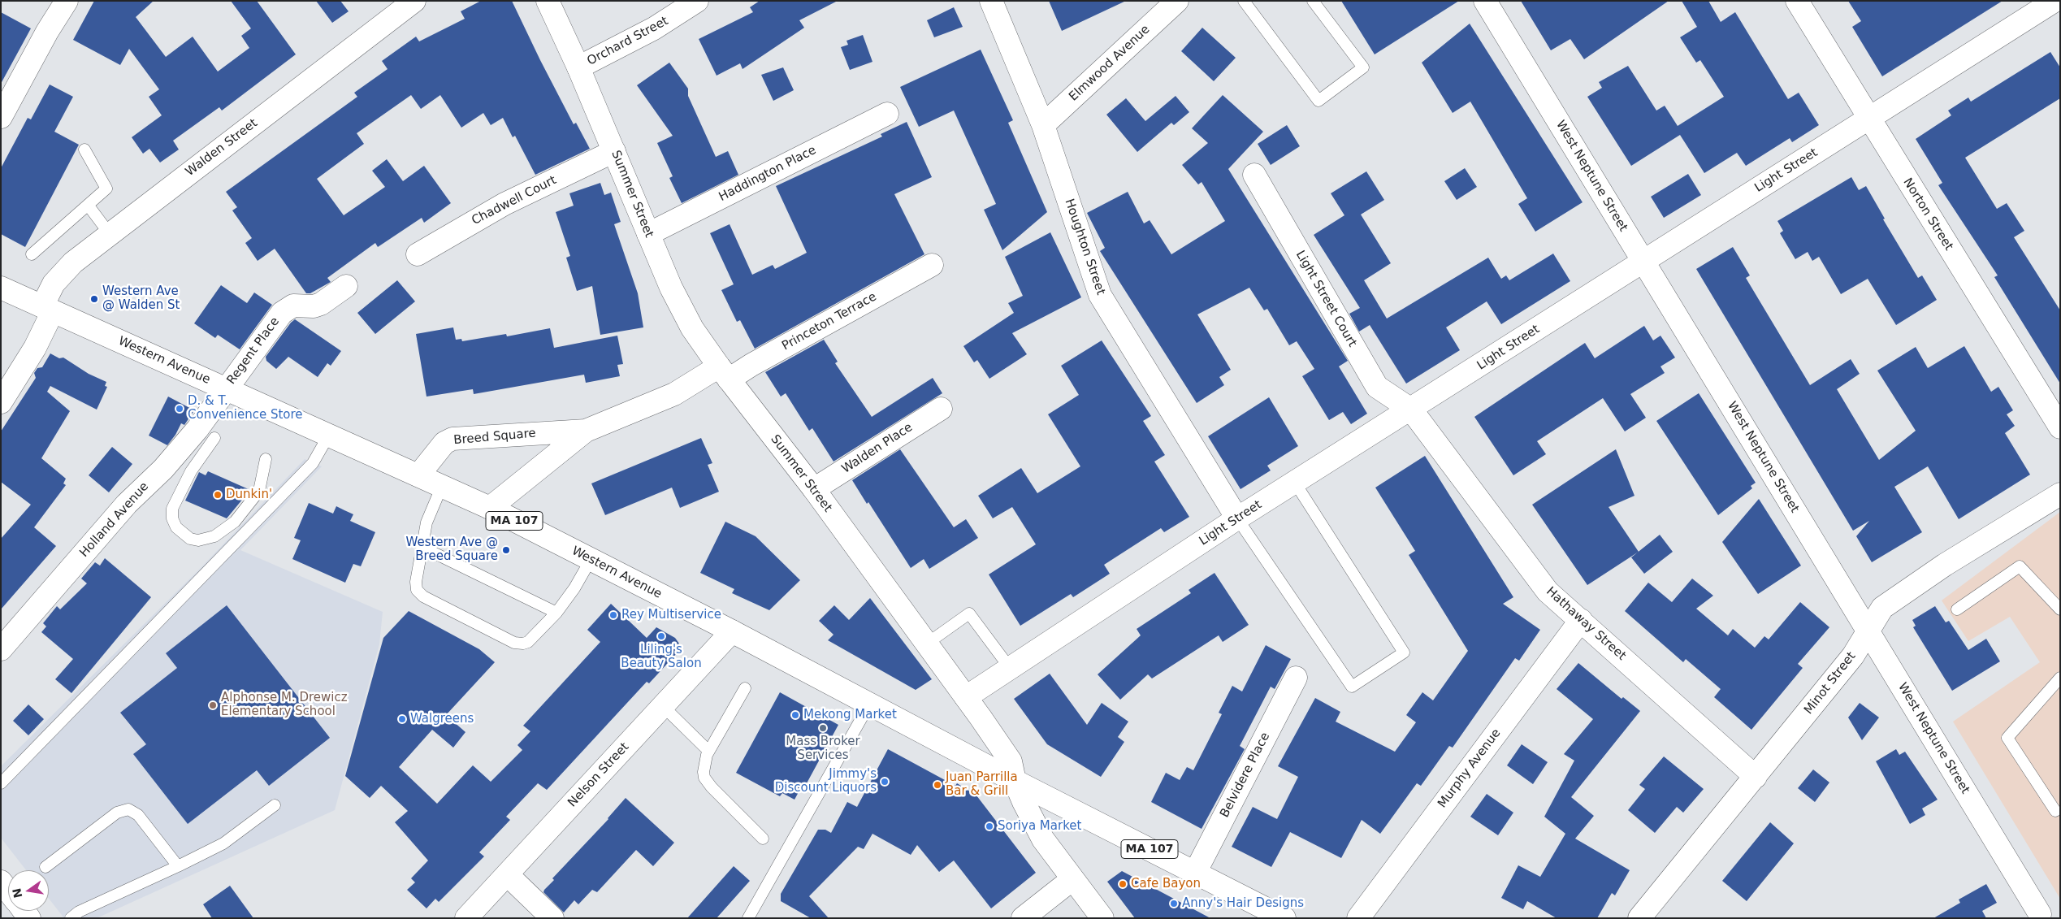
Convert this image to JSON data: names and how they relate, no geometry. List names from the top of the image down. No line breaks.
{"streets":{"street":["Orchard Street","Elmwood Avenue","Walden Street","Light Street","Haddington Place","West Neptune Street","Summer Street","Chadwell Court","Norton Street","Houghton Street","Light Street Court","Princeton Terrace","Regent Place","Western Avenue","Breed Square","Walden Place","Holland Avenue","MA 107","Hathaway Street","Minot Street","Murphy Avenue","Nelson Street","Belvidere Place"]},"crossings":[["Orchard Street","Summer Street"],["Elmwood Avenue","Houghton Street"],["Walden Street","Western Avenue"],["Light Street","West Neptune Street"],["Light Street","Summer Street"],["Light Street","Norton Street"],["Light Street","Houghton Street"],["Light Street","Light Street Court"],["Light Street","Hathaway Street"],["Haddington Place","Summer Street"],["West Neptune Street","Minot Street"],["Summer Street","Chadwell Court"],["Summer Street","Princeton Terrace"],["Summer Street","Western Avenue"],["Summer Street","Breed Square"],["Summer Street","Walden Place"],["Light Street Court","Hathaway Street"],["Princeton Terrace","Breed Square"],["Regent Place","Western Avenue"],["Regent Place","Holland Avenue"],["Western Avenue","Breed Square"],["Western Avenue","Holland Avenue"],["Western Avenue","Nelson Street"],["Western Avenue","Belvidere Place"],["Hathaway Street","Minot Street"],["Hathaway Street","Murphy Avenue"]],"places":["Western Ave @ Walden St","D. & T. Convenience Store","Dunkin'","Western Ave @ Breed Square","Rey Multiservice","Liling's Beauty Salon","Alphonse M. Drewicz Elementary School","Mekong Market","Walgreens","Mass Broker Services","Jimmy's Discount Liquors","Juan Parrilla Bar & Grill","Soriya Market","Cafe Bayon","Anny's Hair Designs"],"north":"left"}
